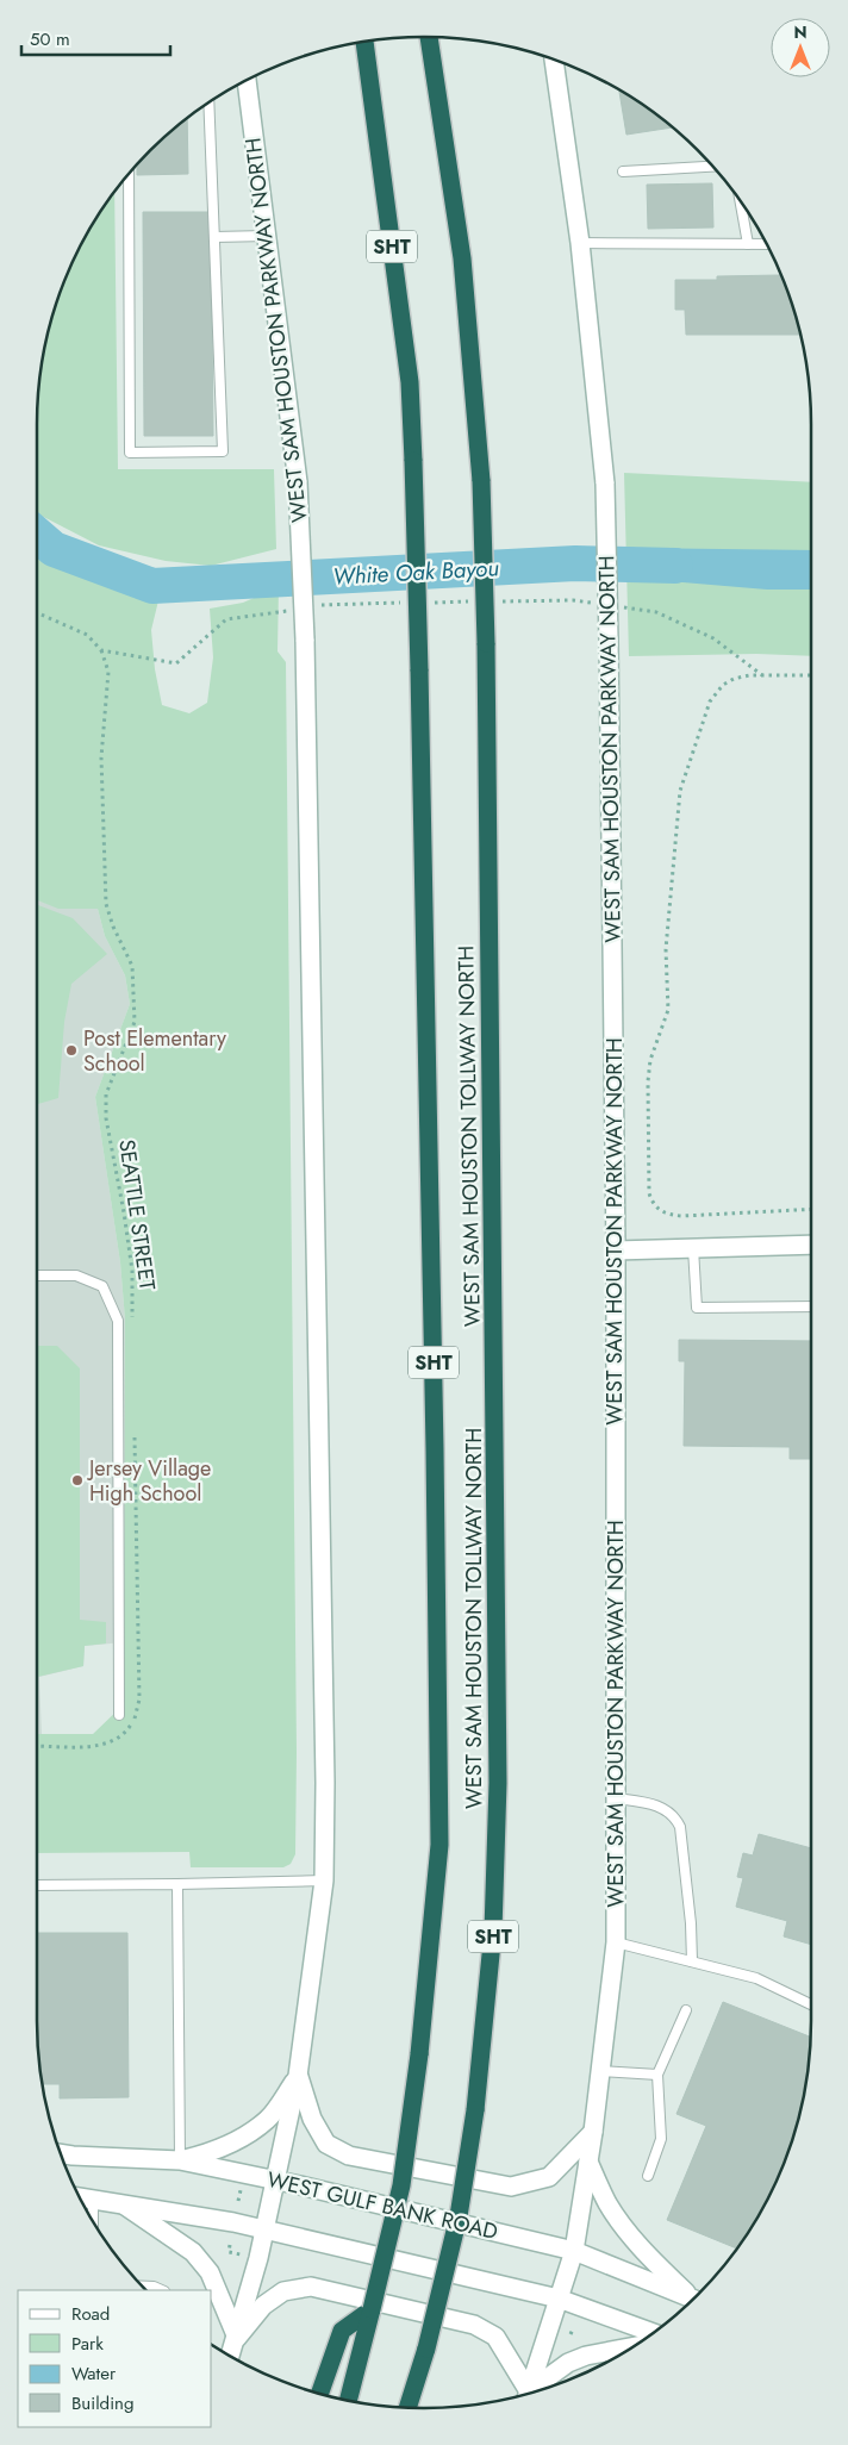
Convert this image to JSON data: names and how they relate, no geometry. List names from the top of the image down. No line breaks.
{"streets":{"highway":["SHT","WEST SAM HOUSTON TOLLWAY NORTH"],"main road":["WEST SAM HOUSTON PARKWAY NORTH","WEST GULF BANK ROAD"],"path":["SEATTLE STREET"]},"crossings":[["WEST SAM HOUSTON PARKWAY NORTH","WEST GULF BANK ROAD"]],"water":["White Oak Bayou"],"places":["Post Elementary School","Jersey Village High School"],"legend":["Road","Park","Water","Building"],"scale_bar":"50 m","north":"top"}
